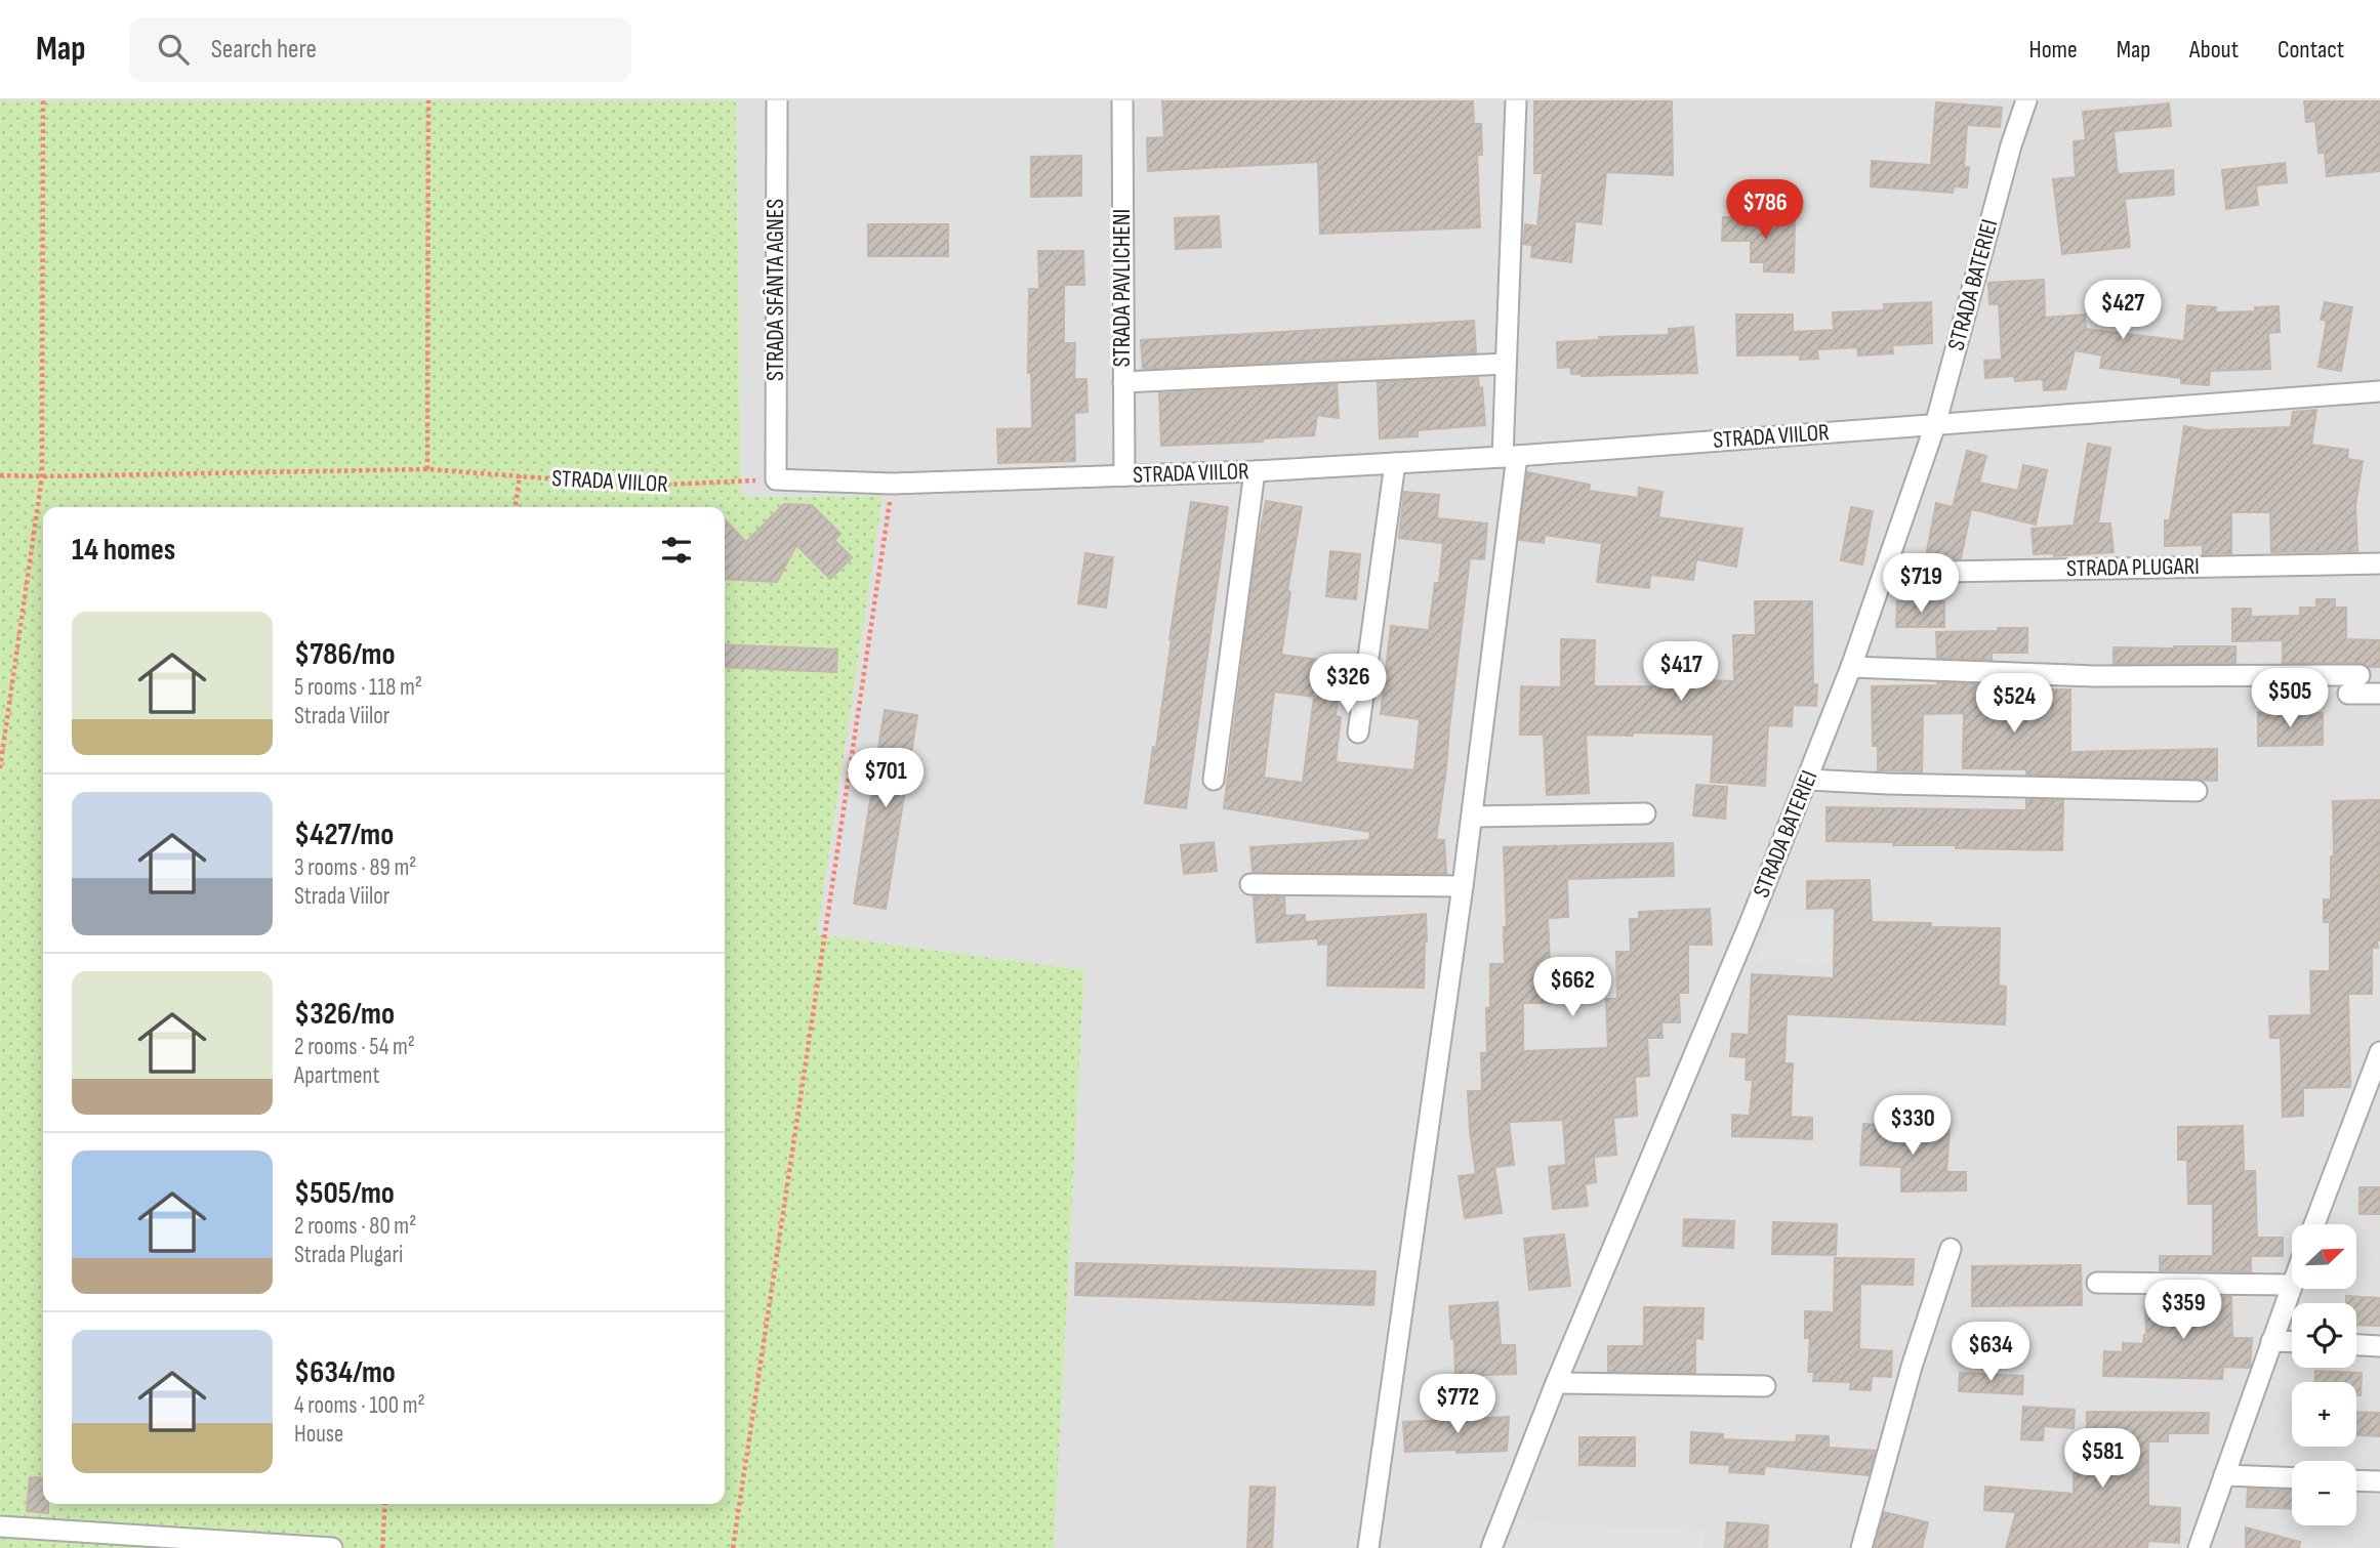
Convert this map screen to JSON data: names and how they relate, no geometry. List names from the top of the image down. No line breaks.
{"streets":{"street":["STRADA BATERIEI","STRADA PAVLICHENI","STRADA SFÂNTA AGNES","STRADA VIILOR","STRADA PLUGARI"]},"crossings":[["STRADA BATERIEI","STRADA VIILOR"],["STRADA BATERIEI","STRADA PLUGARI"],["STRADA PAVLICHENI","STRADA VIILOR"],["STRADA SFÂNTA AGNES","STRADA VIILOR"]],"north":"top right","page":{"header":"Map","search":"Search here","nav":["Home","Map","About","Contact"],"price":["$786","$427","$719","$417","$326","$505","$524","$701","$662","$330","$359","$634","$772","$581"],"heading":"14 homes","list":[{"name":"$786/mo","note":"5 rooms · 118 m² · Strada Viilor"},{"name":"$427/mo","note":"3 rooms · 89 m² · Strada Viilor"},{"name":"$326/mo","note":"2 rooms · 54 m² · Apartment"},{"name":"$505/mo","note":"2 rooms · 80 m² · Strada Plugari"},{"name":"$634/mo","note":"4 rooms · 100 m² · House"}],"map_buttons":["+","−"]}}
